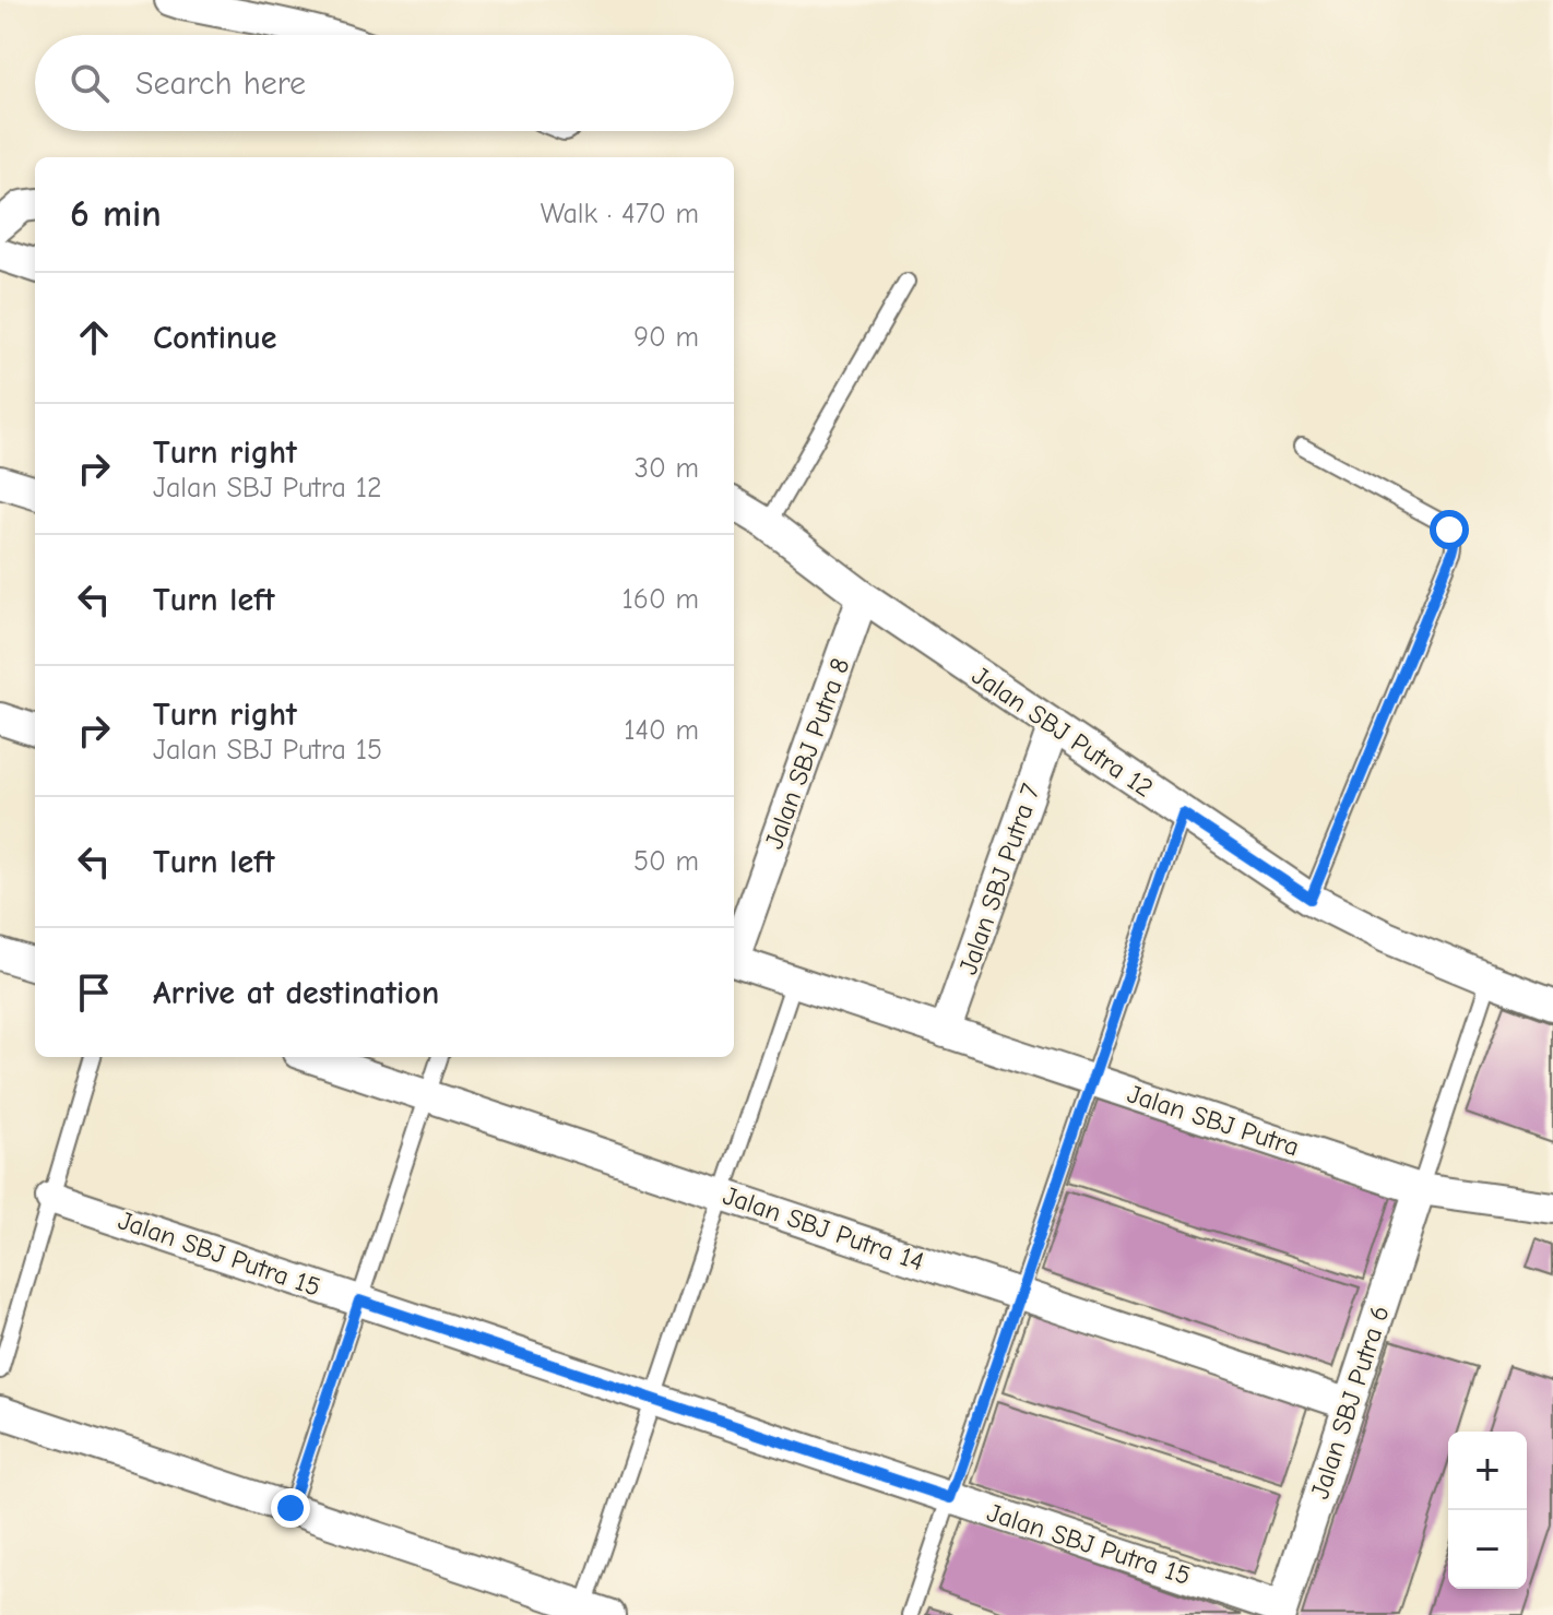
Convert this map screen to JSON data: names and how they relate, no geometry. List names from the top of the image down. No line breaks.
{"streets":{"street":["Jalan SBJ Putra 12","Jalan SBJ Putra 8","Jalan SBJ Putra 7","Jalan SBJ Putra","Jalan SBJ Putra 14","Jalan SBJ Putra 15","Jalan SBJ Putra 6"]},"crossings":[["Jalan SBJ Putra 12","Jalan SBJ Putra 8"],["Jalan SBJ Putra 12","Jalan SBJ Putra 7"],["Jalan SBJ Putra 7","Jalan SBJ Putra"],["Jalan SBJ Putra","Jalan SBJ Putra 6"],["Jalan SBJ Putra 14","Jalan SBJ Putra 6"],["Jalan SBJ Putra 15","Jalan SBJ Putra 6"]],"page":{"search":"Search here","heading":["6 min","Walk · 470 m"],"list":[["Continue","90 m"],["Turn right","Jalan SBJ Putra 12","30 m"],["Turn left","160 m"],["Turn right","Jalan SBJ Putra 15","140 m"],["Turn left","50 m"],"Arrive at destination"],"map_buttons":["+","−"]}}
